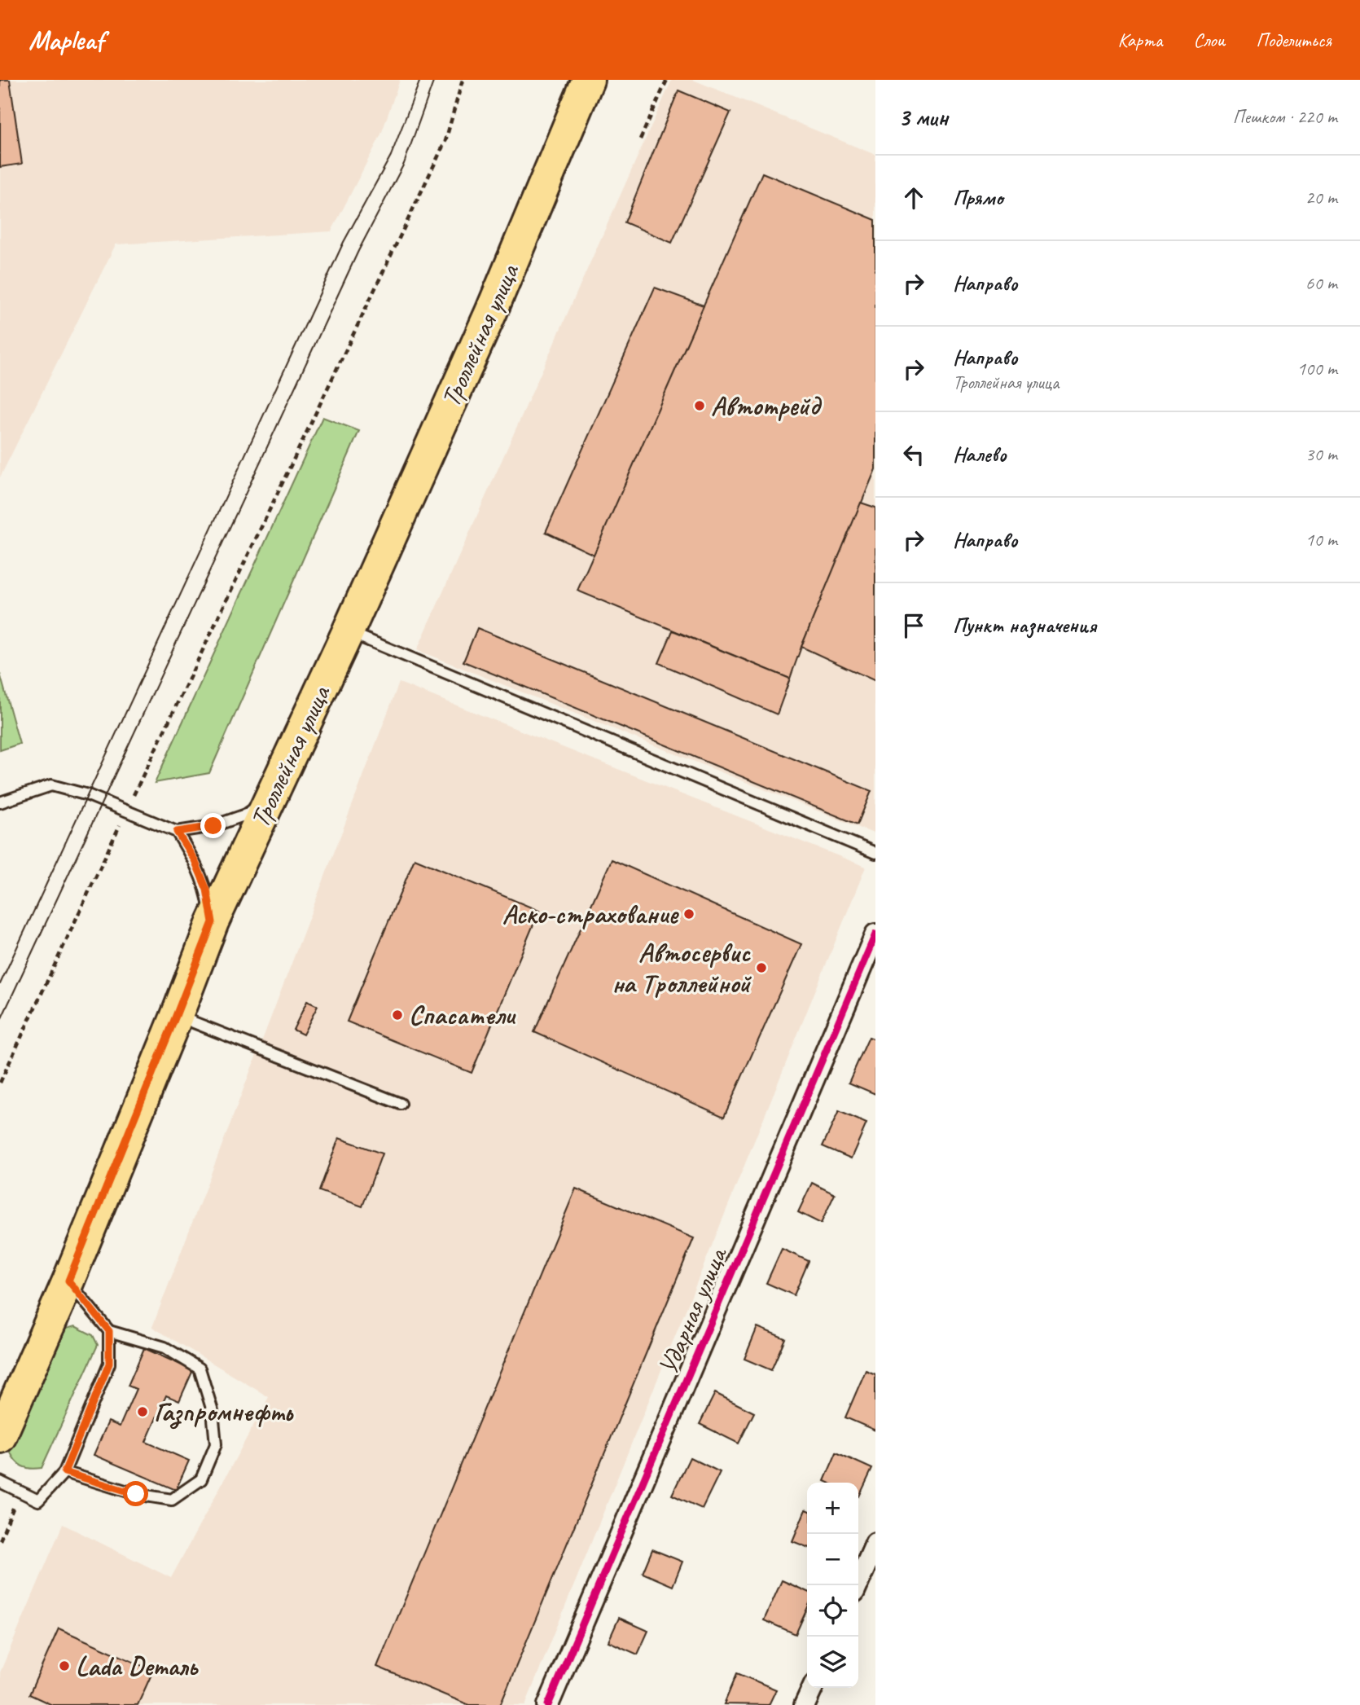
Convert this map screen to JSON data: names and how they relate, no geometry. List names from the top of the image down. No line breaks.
{"streets":{"main road":["Троллейная улица"],"street":["Ударная улица"]},"places":["Автотрейд","Аско-страхование","Автосервис на Троллейной","Спасатели","Газпромнефть","Lada Dеталь"],"page":{"header":"Mapleaf","nav":["Карта","Слои","Поделиться"],"heading":["3 мин","Пешком · 220 m"],"list":[["Прямо","20 m"],["Направо","60 m"],["Направо","Троллейная улица","100 m"],["Налево","30 m"],["Направо","10 m"],"Пункт назначения"],"map_buttons":["+","−"]}}
